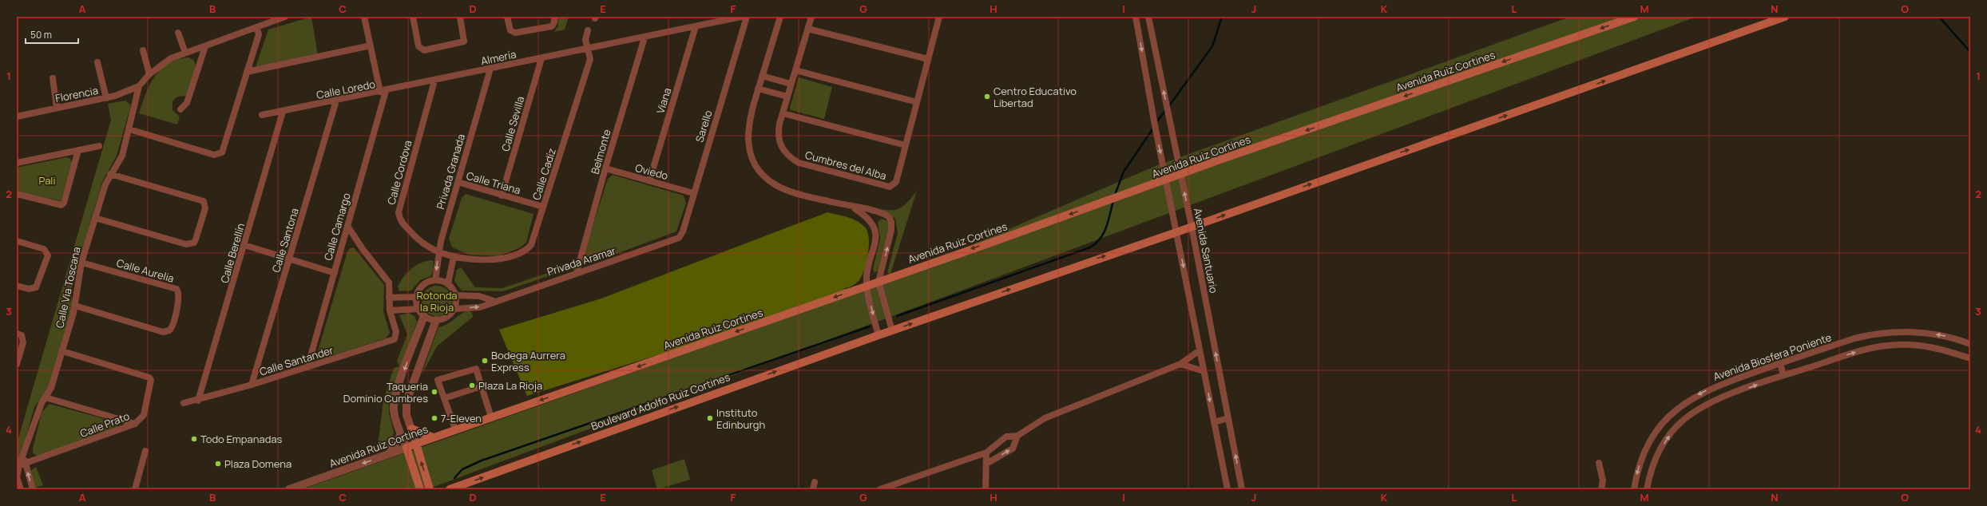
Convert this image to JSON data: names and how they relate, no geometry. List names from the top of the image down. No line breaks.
{"streets":{"main road":["Avenida Ruiz Cortines","Boulevard Adolfo Ruiz Cortines"],"street":["Almería","Calle Loredo","Florencia","Viana","Calle Sevilla","Sarello","Belmonte","Cumbres del Alba","Privada Granada","Oviedo","Calle Cordova","Calle Cadíz","Calle Triana","Calle Camargo","Calle Santona","Avenida Santuario","Calle Berellín","Privada Aramar","Calle Aurelia","Calle Via Toscana","Avenida Biosfera Poniente","Calle Santander","Calle Prato"]},"crossings":[["Almería","Calle Loredo"],["Almería","Calle Sevilla"],["Almería","Privada Granada"],["Almería","Calle Cordova"],["Almería","Calle Cadíz"],["Avenida Ruiz Cortines","Avenida Santuario"],["Calle Loredo","Calle Camargo"],["Calle Loredo","Calle Santona"],["Calle Loredo","Calle Berellín"],["Florencia","Calle Via Toscana"],["Viana","Oviedo"],["Calle Sevilla","Calle Triana"],["Sarello","Oviedo"],["Sarello","Privada Aramar"],["Belmonte","Oviedo"],["Belmonte","Privada Aramar"],["Privada Granada","Calle Cordova"],["Privada Granada","Calle Triana"],["Privada Granada","Privada Aramar"],["Calle Cordova","Calle Cadíz"],["Calle Cadíz","Calle Triana"],["Calle Camargo","Calle Santander"],["Calle Santona","Calle Santander"],["Calle Berellín","Calle Santander"],["Calle Aurelia","Calle Via Toscana"],["Calle Via Toscana","Calle Prato"]],"one_way":["Boulevard Adolfo Ruiz Cortines"],"parks":["Pali","Rotonda la Rioja"],"places":["Centro Educativo Libertad","Bodega Aurrera Express","Plaza La Rioja","Taqueria Dominio Cumbres","7-Eleven","Instituto Edinburgh","Todo Empanadas","Plaza Domena"],"scale_bar":"50 m","grid":{"columns":["A","B","C","D","E","F","G","H","I","J","K","L","M","N","O"],"rows":["1","2","3","4"]}}
